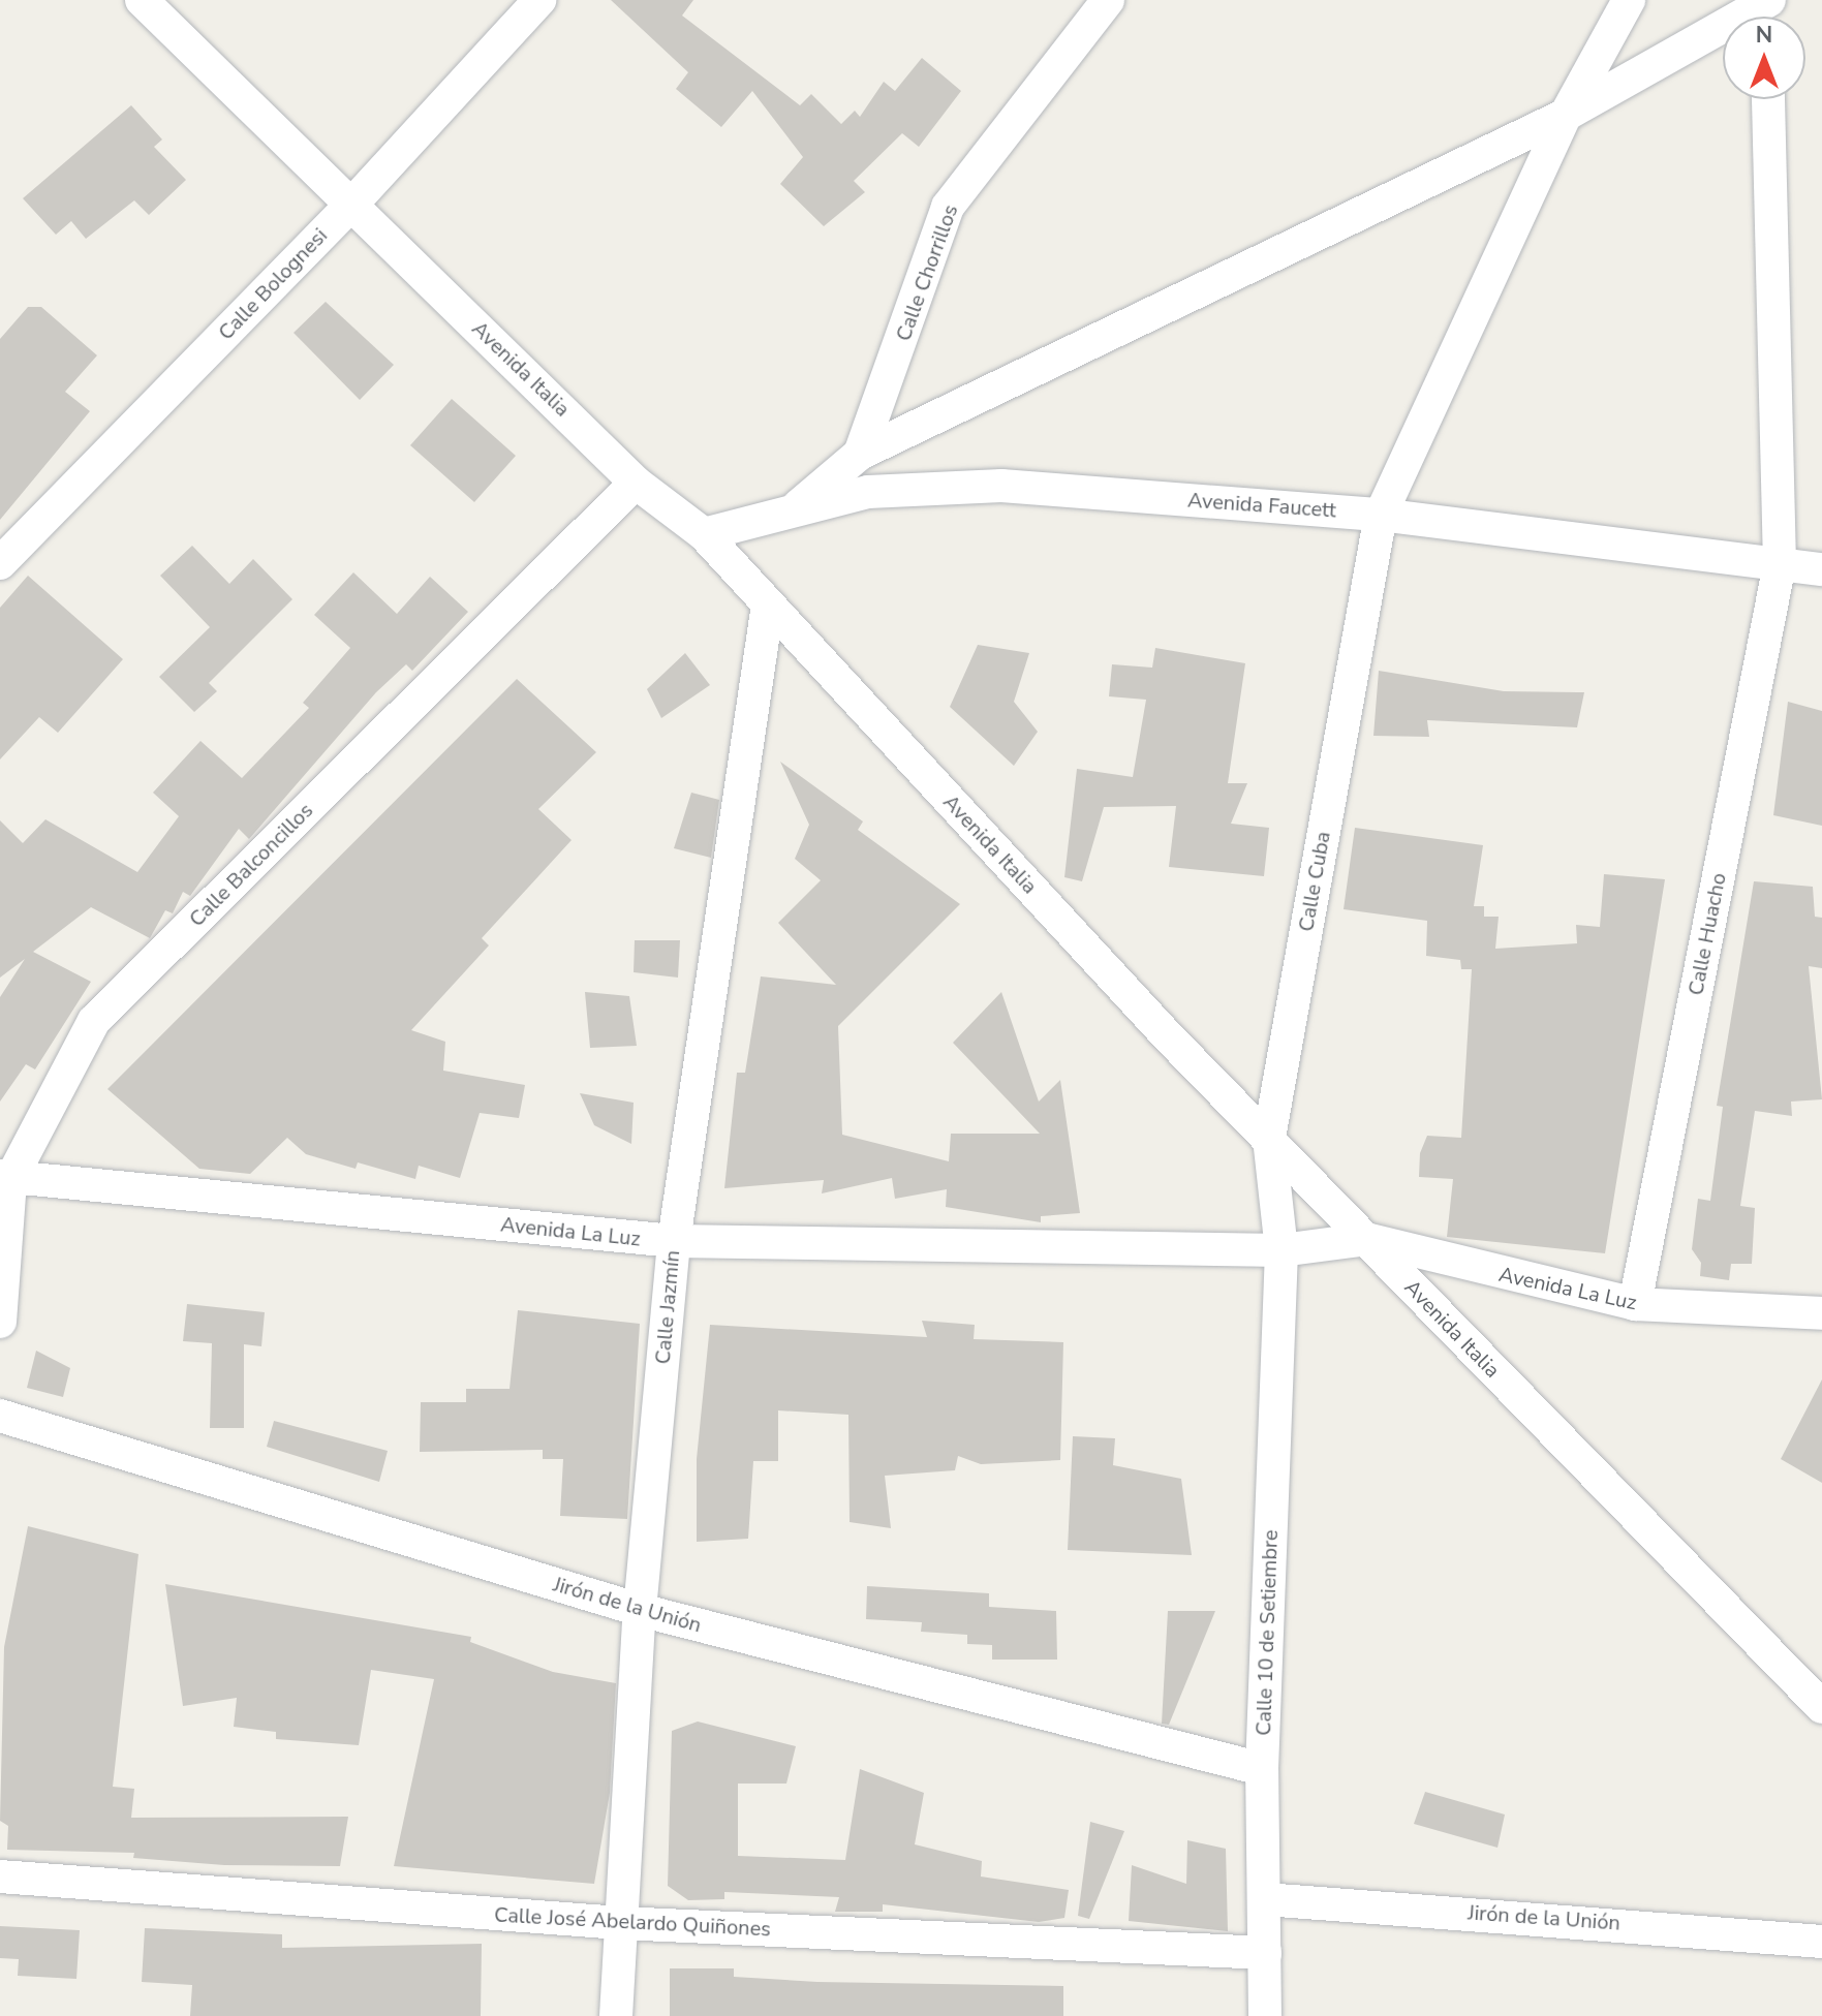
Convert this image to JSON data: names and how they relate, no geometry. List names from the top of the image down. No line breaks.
{"streets":{"street":["Calle Chorrillos","Calle Bolognesi","Avenida Italia","Avenida Faucett","Calle Balconcillos","Calle Cuba","Calle Huacho","Avenida La Luz","Calle Jazmín","Jirón de la Unión","Calle 10 de Setiembre","Calle José Abelardo Quiñones"]},"crossings":[["Calle Bolognesi","Avenida Italia"],["Avenida Italia","Avenida Faucett"],["Avenida Italia","Calle Balconcillos"],["Avenida Italia","Calle Cuba"],["Avenida Italia","Avenida La Luz"],["Avenida Italia","Calle Jazmín"],["Avenida Faucett","Calle Cuba"],["Avenida Faucett","Calle Huacho"],["Calle Balconcillos","Avenida La Luz"],["Calle Cuba","Avenida La Luz"],["Calle Cuba","Calle 10 de Setiembre"],["Calle Huacho","Avenida La Luz"],["Avenida La Luz","Calle Jazmín"],["Avenida La Luz","Calle 10 de Setiembre"],["Calle Jazmín","Jirón de la Unión"],["Calle Jazmín","Calle José Abelardo Quiñones"],["Jirón de la Unión","Calle 10 de Setiembre"],["Calle 10 de Setiembre","Calle José Abelardo Quiñones"]],"north":"top"}
